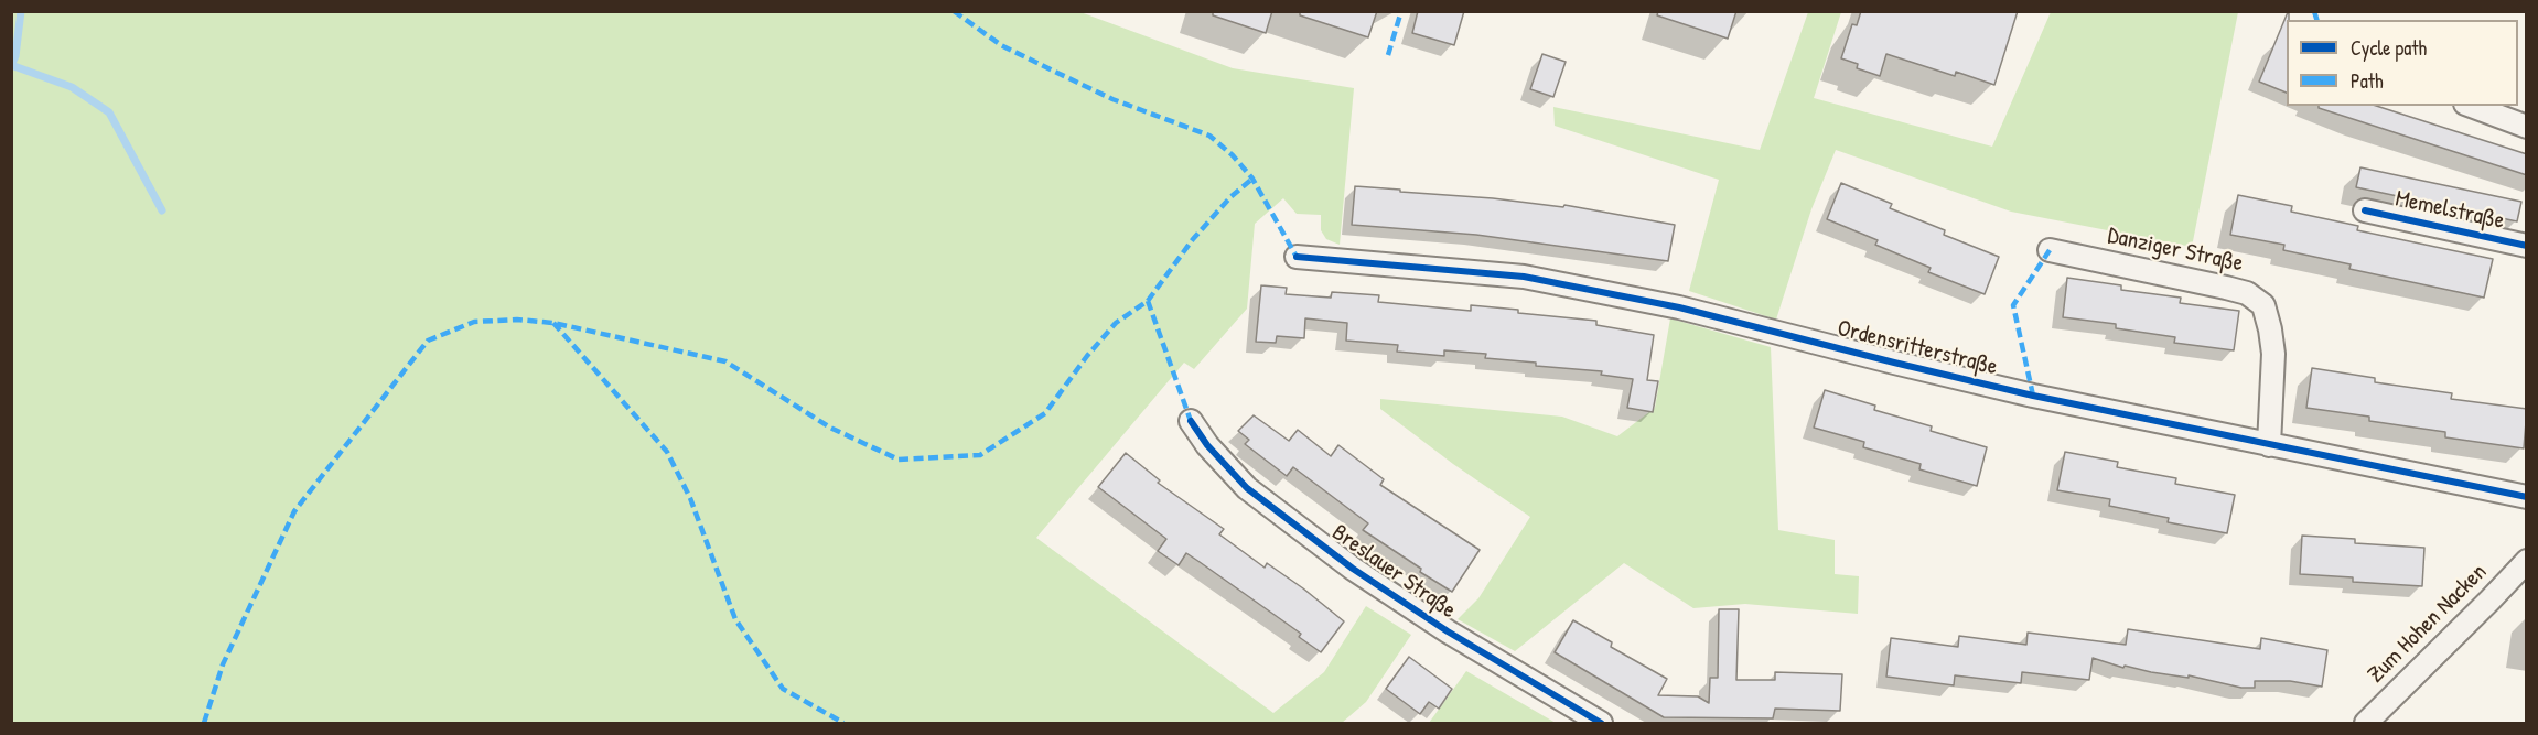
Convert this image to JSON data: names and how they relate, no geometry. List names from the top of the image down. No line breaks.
{"streets":{"street":["Memelstraße","Danziger Straße","Ordensritterstraße","Breslauer Straße","Zum Hohen Nacken"]},"crossings":[["Danziger Straße","Ordensritterstraße"]],"legend":["Cycle path","Path"]}
